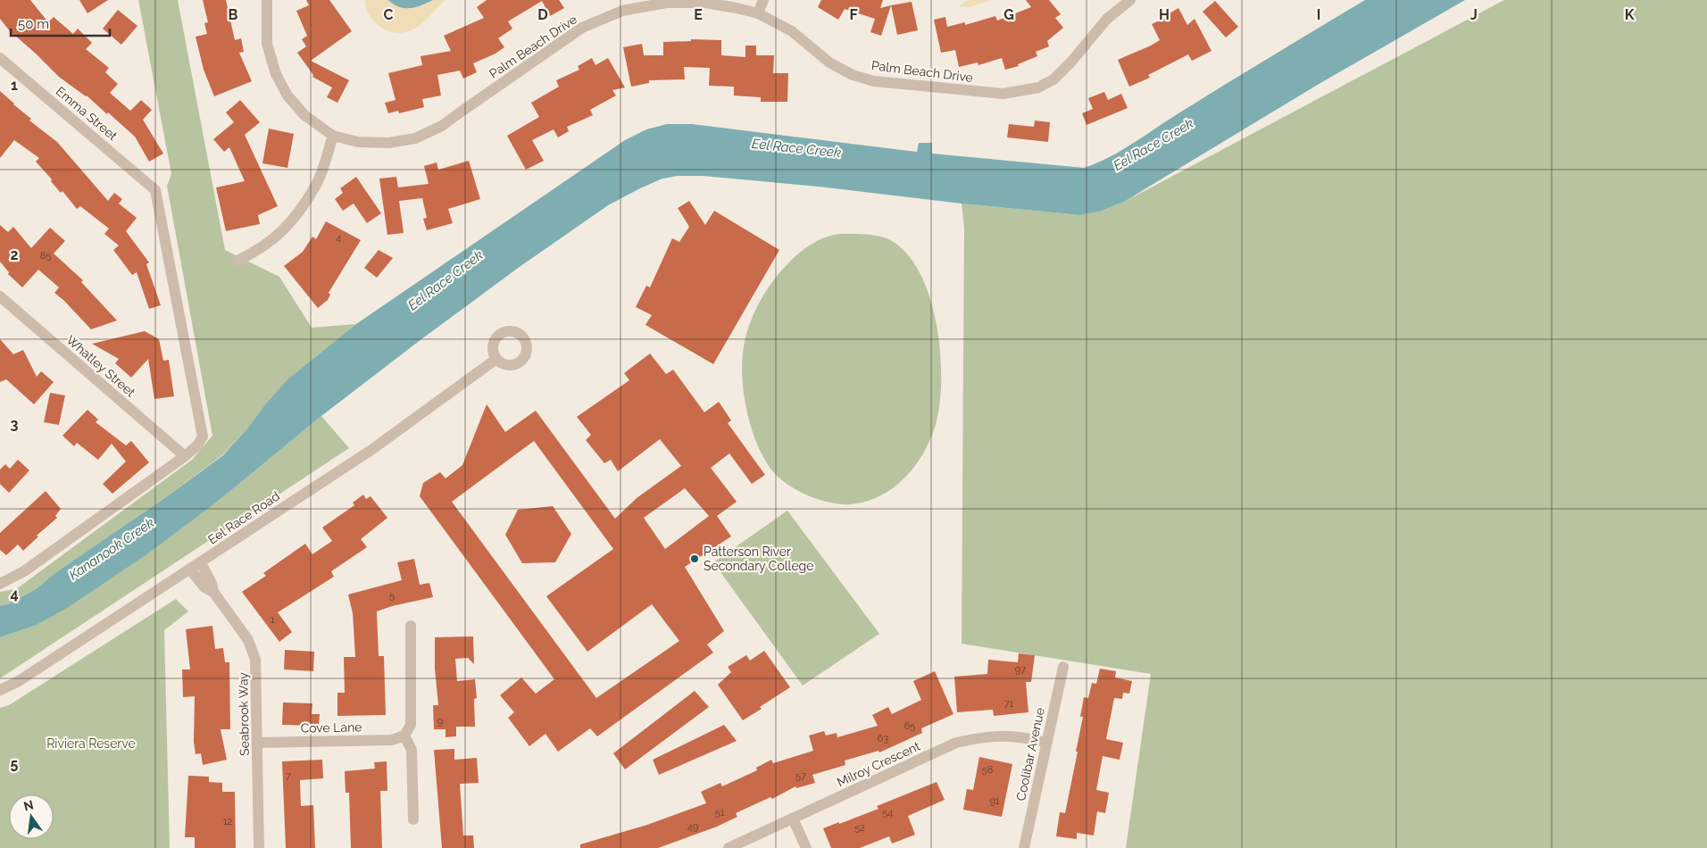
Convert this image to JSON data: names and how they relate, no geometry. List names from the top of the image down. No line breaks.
{"streets":{"street":["Palm Beach Drive","Emma Street","Whatley Street","Eel Race Road","Seabrook Way","Cove Lane","Coolibar Avenue","Milroy Crescent"]},"crossings":[["Emma Street","Whatley Street"],["Eel Race Road","Seabrook Way"],["Seabrook Way","Cove Lane"],["Coolibar Avenue","Milroy Crescent"]],"water":["Eel Race Creek","Kananook Creek"],"parks":["Riviera Reserve"],"places":["Patterson River Secondary College"],"house_numbers":["4","85","5","1","97","71","9","65","63","58","7","57","91","51","54","12","49","52"],"scale_bar":"50 m","north":"top","grid":{"columns":["B","C","D","E","F","G","H","I","J","K"],"rows":["1","2","3","4","5"]}}
